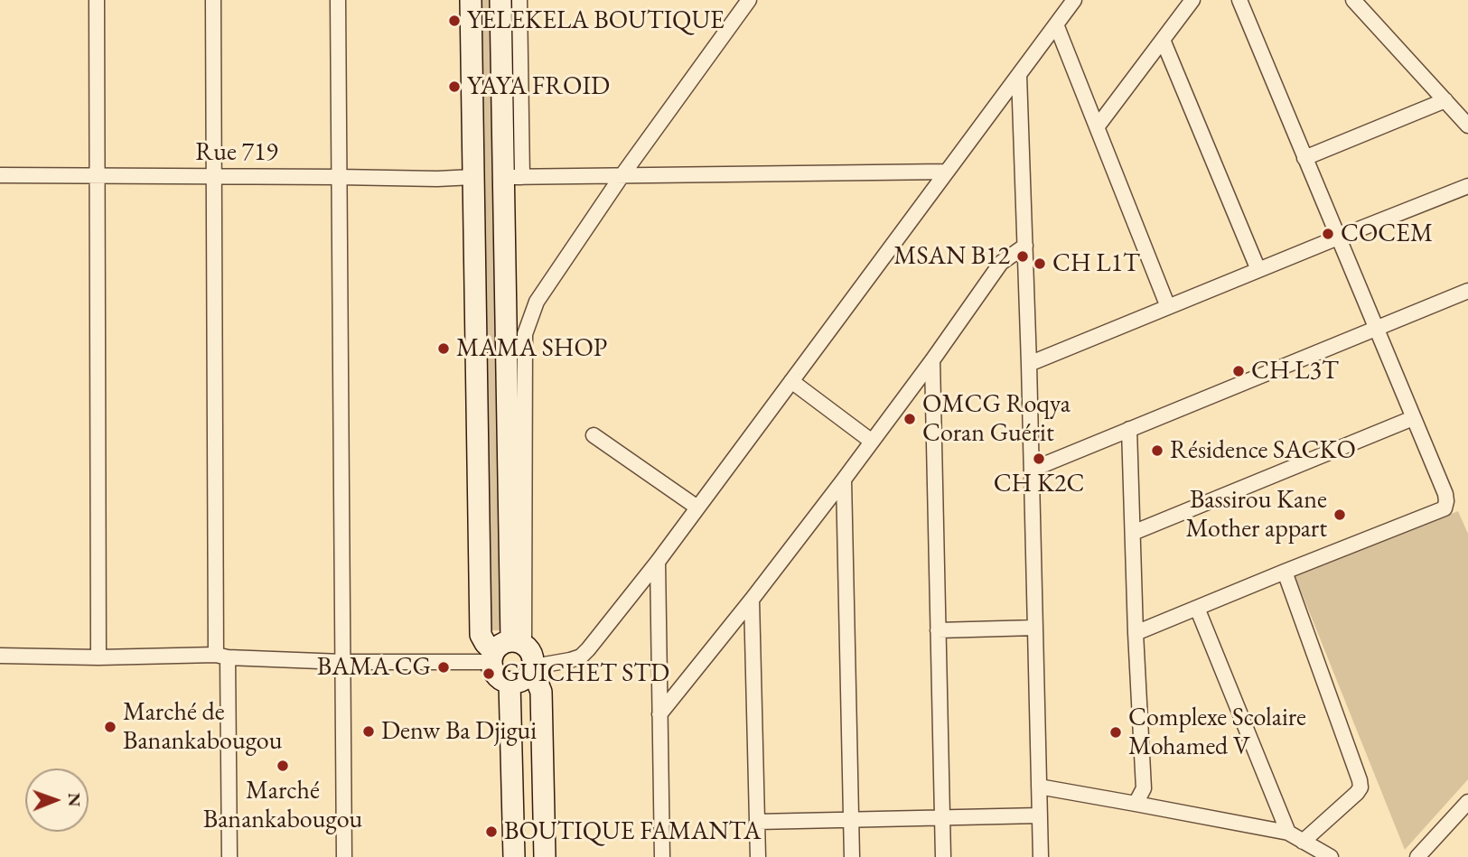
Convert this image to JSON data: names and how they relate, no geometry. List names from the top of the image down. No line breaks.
{"streets":{"street":["Rue 719"]},"places":["YELEKELA BOUTIQUE","YAYA FROID","COCEM","MSAN B12","CH L1T","MAMA SHOP","CH L3T","OMCG Roqya Coran Guérit","Résidence SACKO","CH K2C","Bassirou Kane Mother appart","BAMA CG","GUICHET STD","Marché de Banankabougou","Denw Ba Djigui","Complexe Scolaire Mohamed V","Marché Banankabougou","BOUTIQUE FAMANTA"],"north":"right"}
